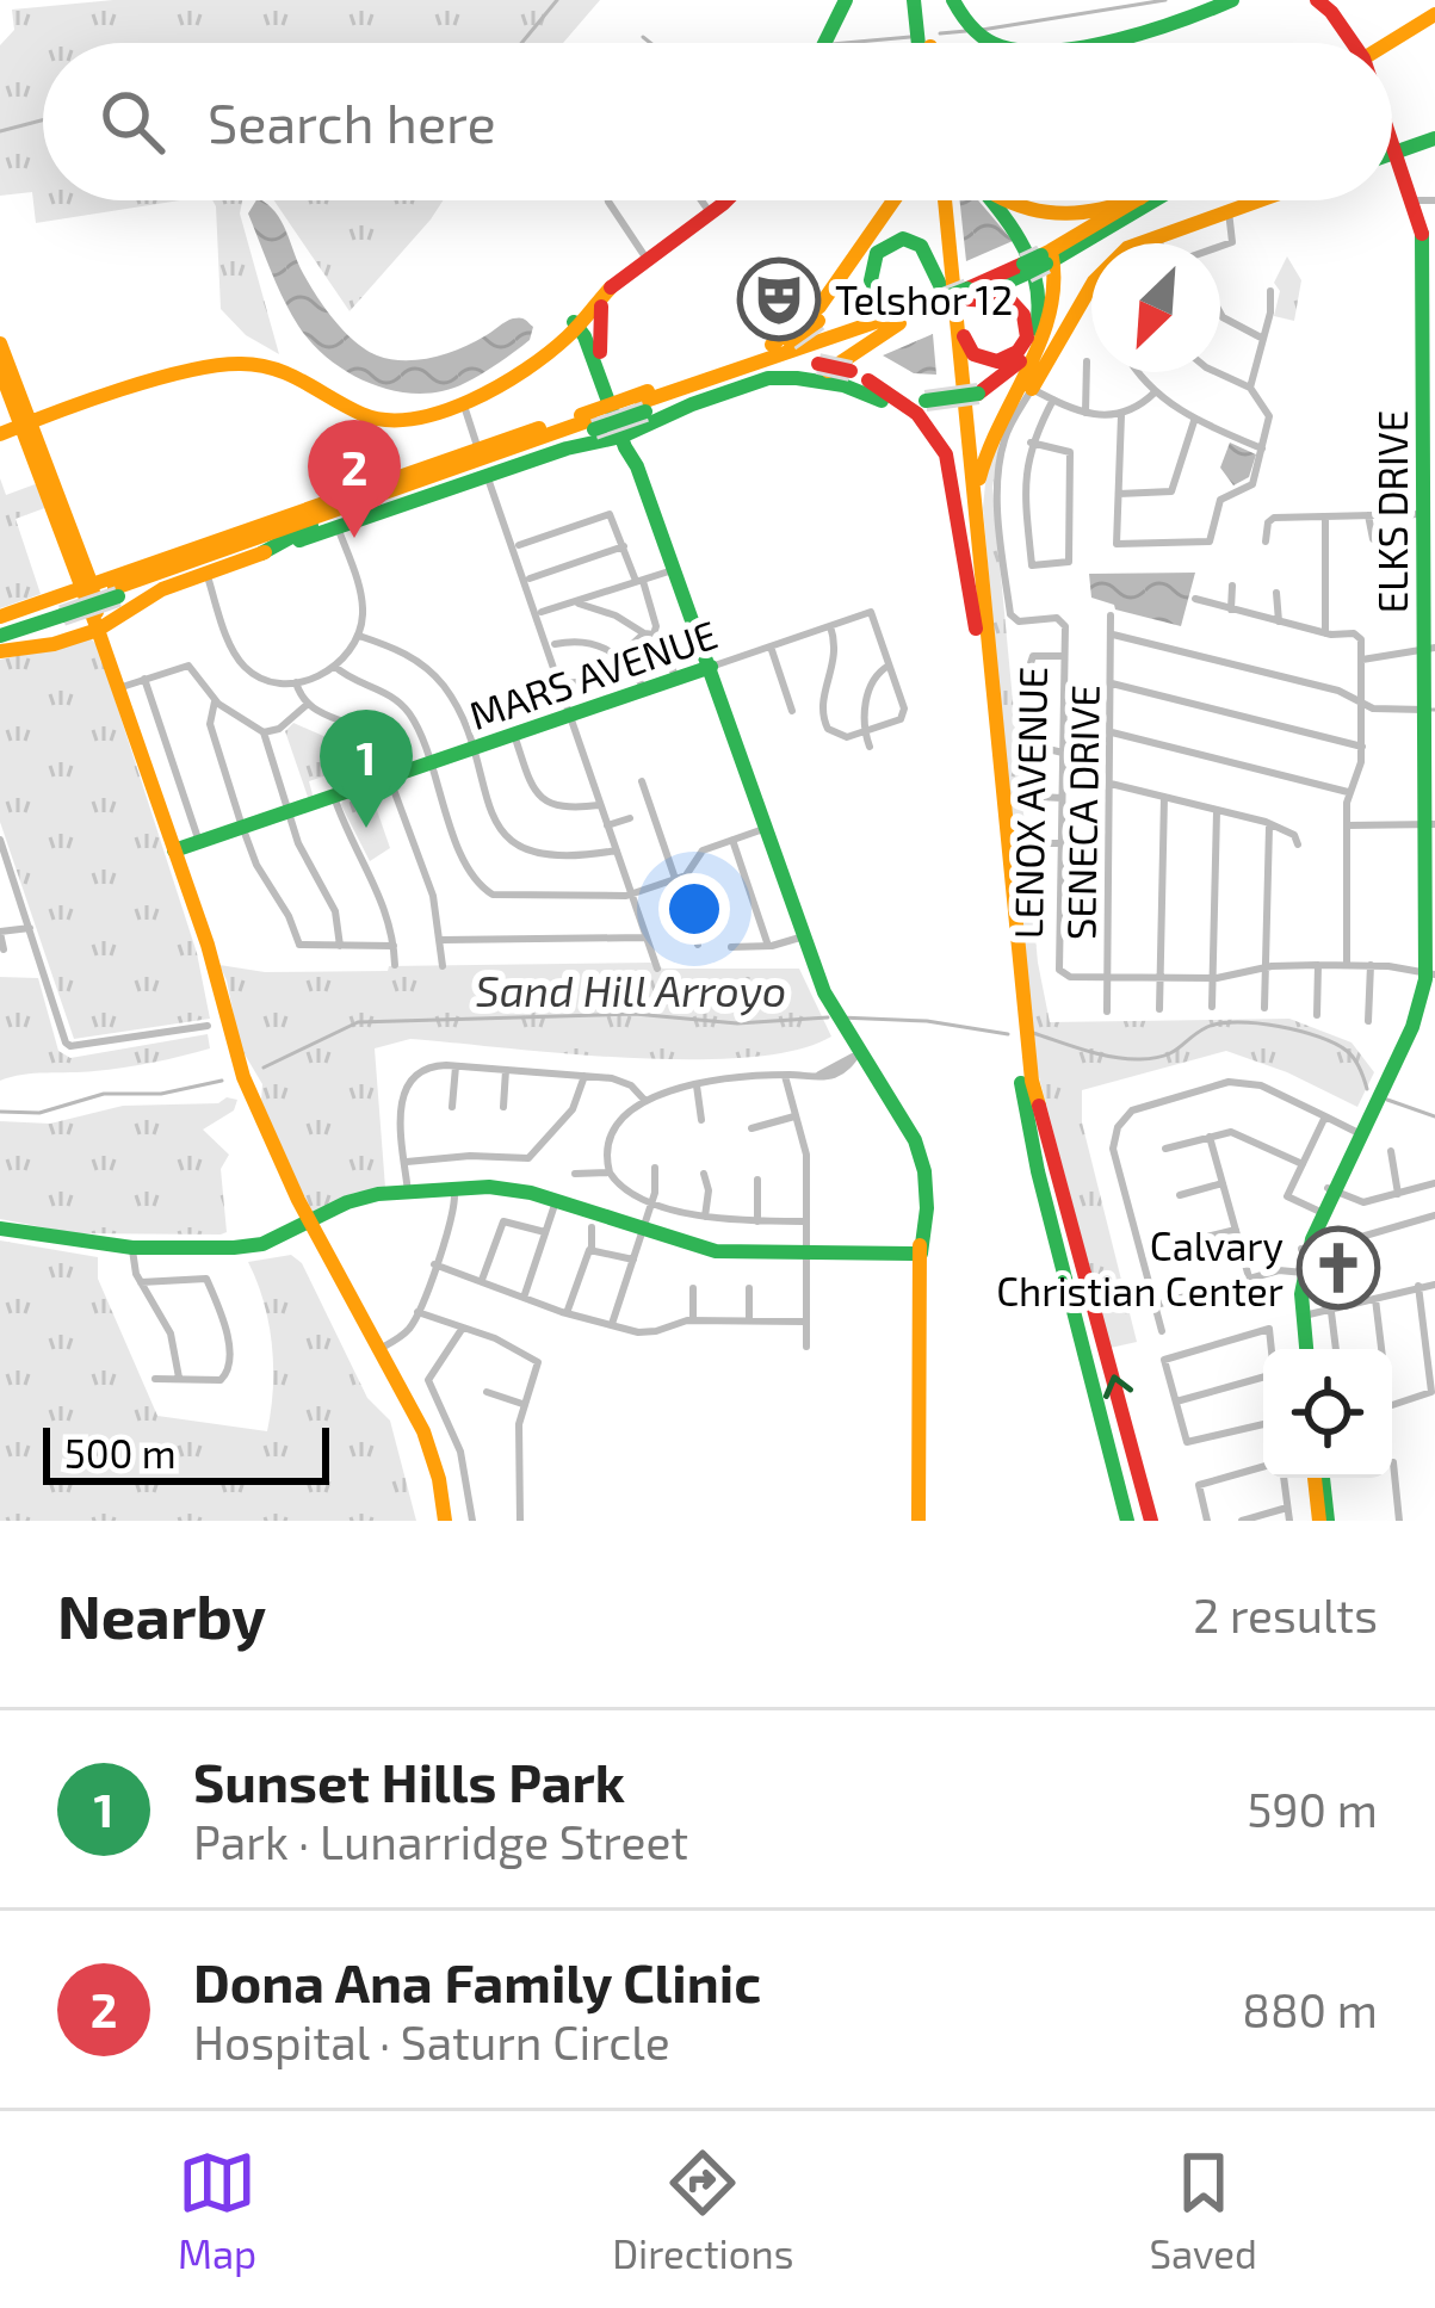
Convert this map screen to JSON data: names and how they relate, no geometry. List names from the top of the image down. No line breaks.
{"streets":{"main road":["ELKS DRIVE","MARS AVENUE","LENOX AVENUE"],"street":["SENECA DRIVE"]},"crossings":[["LENOX AVENUE","SENECA DRIVE"]],"water":["Sand Hill Arroyo"],"places":{"theatre":["Telshor 12"],"church":["Calvary Christian Center"]},"scale_bar":"500 m","north":"bottom left","page":{"search":"Search here","pins":["2","1"],"scale":"500 m","heading":["Nearby","2 results"],"list":[{"mark":"1","name":"Sunset Hills Park","note":"Park · Lunarridge Street","value":"590 m"},{"mark":"2","name":"Dona Ana Family Clinic","note":"Hospital · Saturn Circle","value":"880 m"}],"nav":["Map","Directions","Saved"]}}
